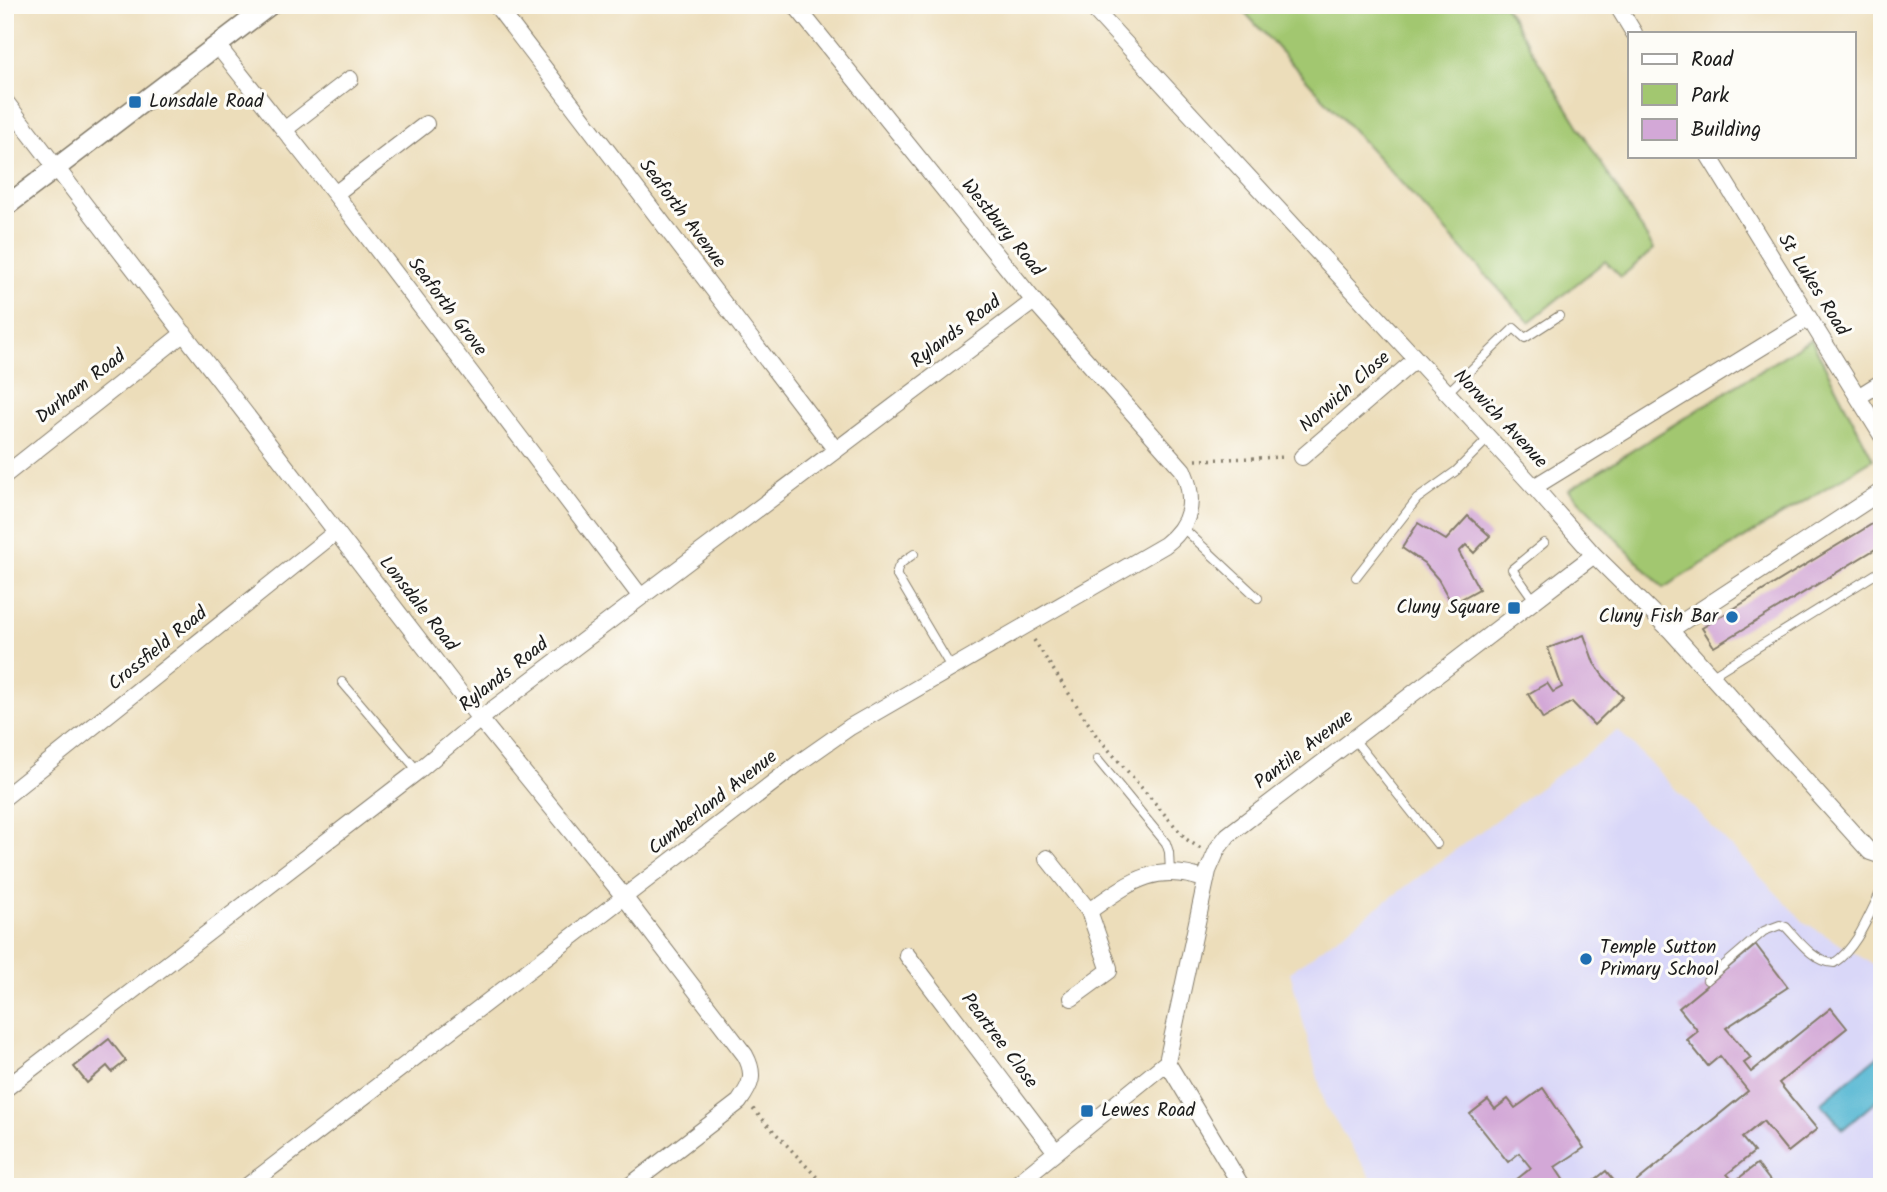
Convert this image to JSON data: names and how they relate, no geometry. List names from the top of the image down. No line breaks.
{"streets":{"street":["Seaforth Avenue","Westbury Road","St Lukes Road","Seaforth Grove","Rylands Road","Durham Road","Norwich Close","Norwich Avenue","Lonsdale Road","Crossfield Road","Pantile Avenue","Cumberland Avenue","Peartree Close"]},"crossings":[["Seaforth Avenue","Rylands Road"],["Westbury Road","Rylands Road"],["Seaforth Grove","Rylands Road"],["Rylands Road","Lonsdale Road"],["Durham Road","Lonsdale Road"],["Norwich Close","Norwich Avenue"],["Norwich Avenue","Pantile Avenue"],["Lonsdale Road","Crossfield Road"],["Lonsdale Road","Cumberland Avenue"]],"places":{"transit":["Lonsdale Road","Cluny Square","Lewes Road"],"other":["Cluny Fish Bar","Temple Sutton Primary School"]},"legend":["Road","Park","Building"]}
